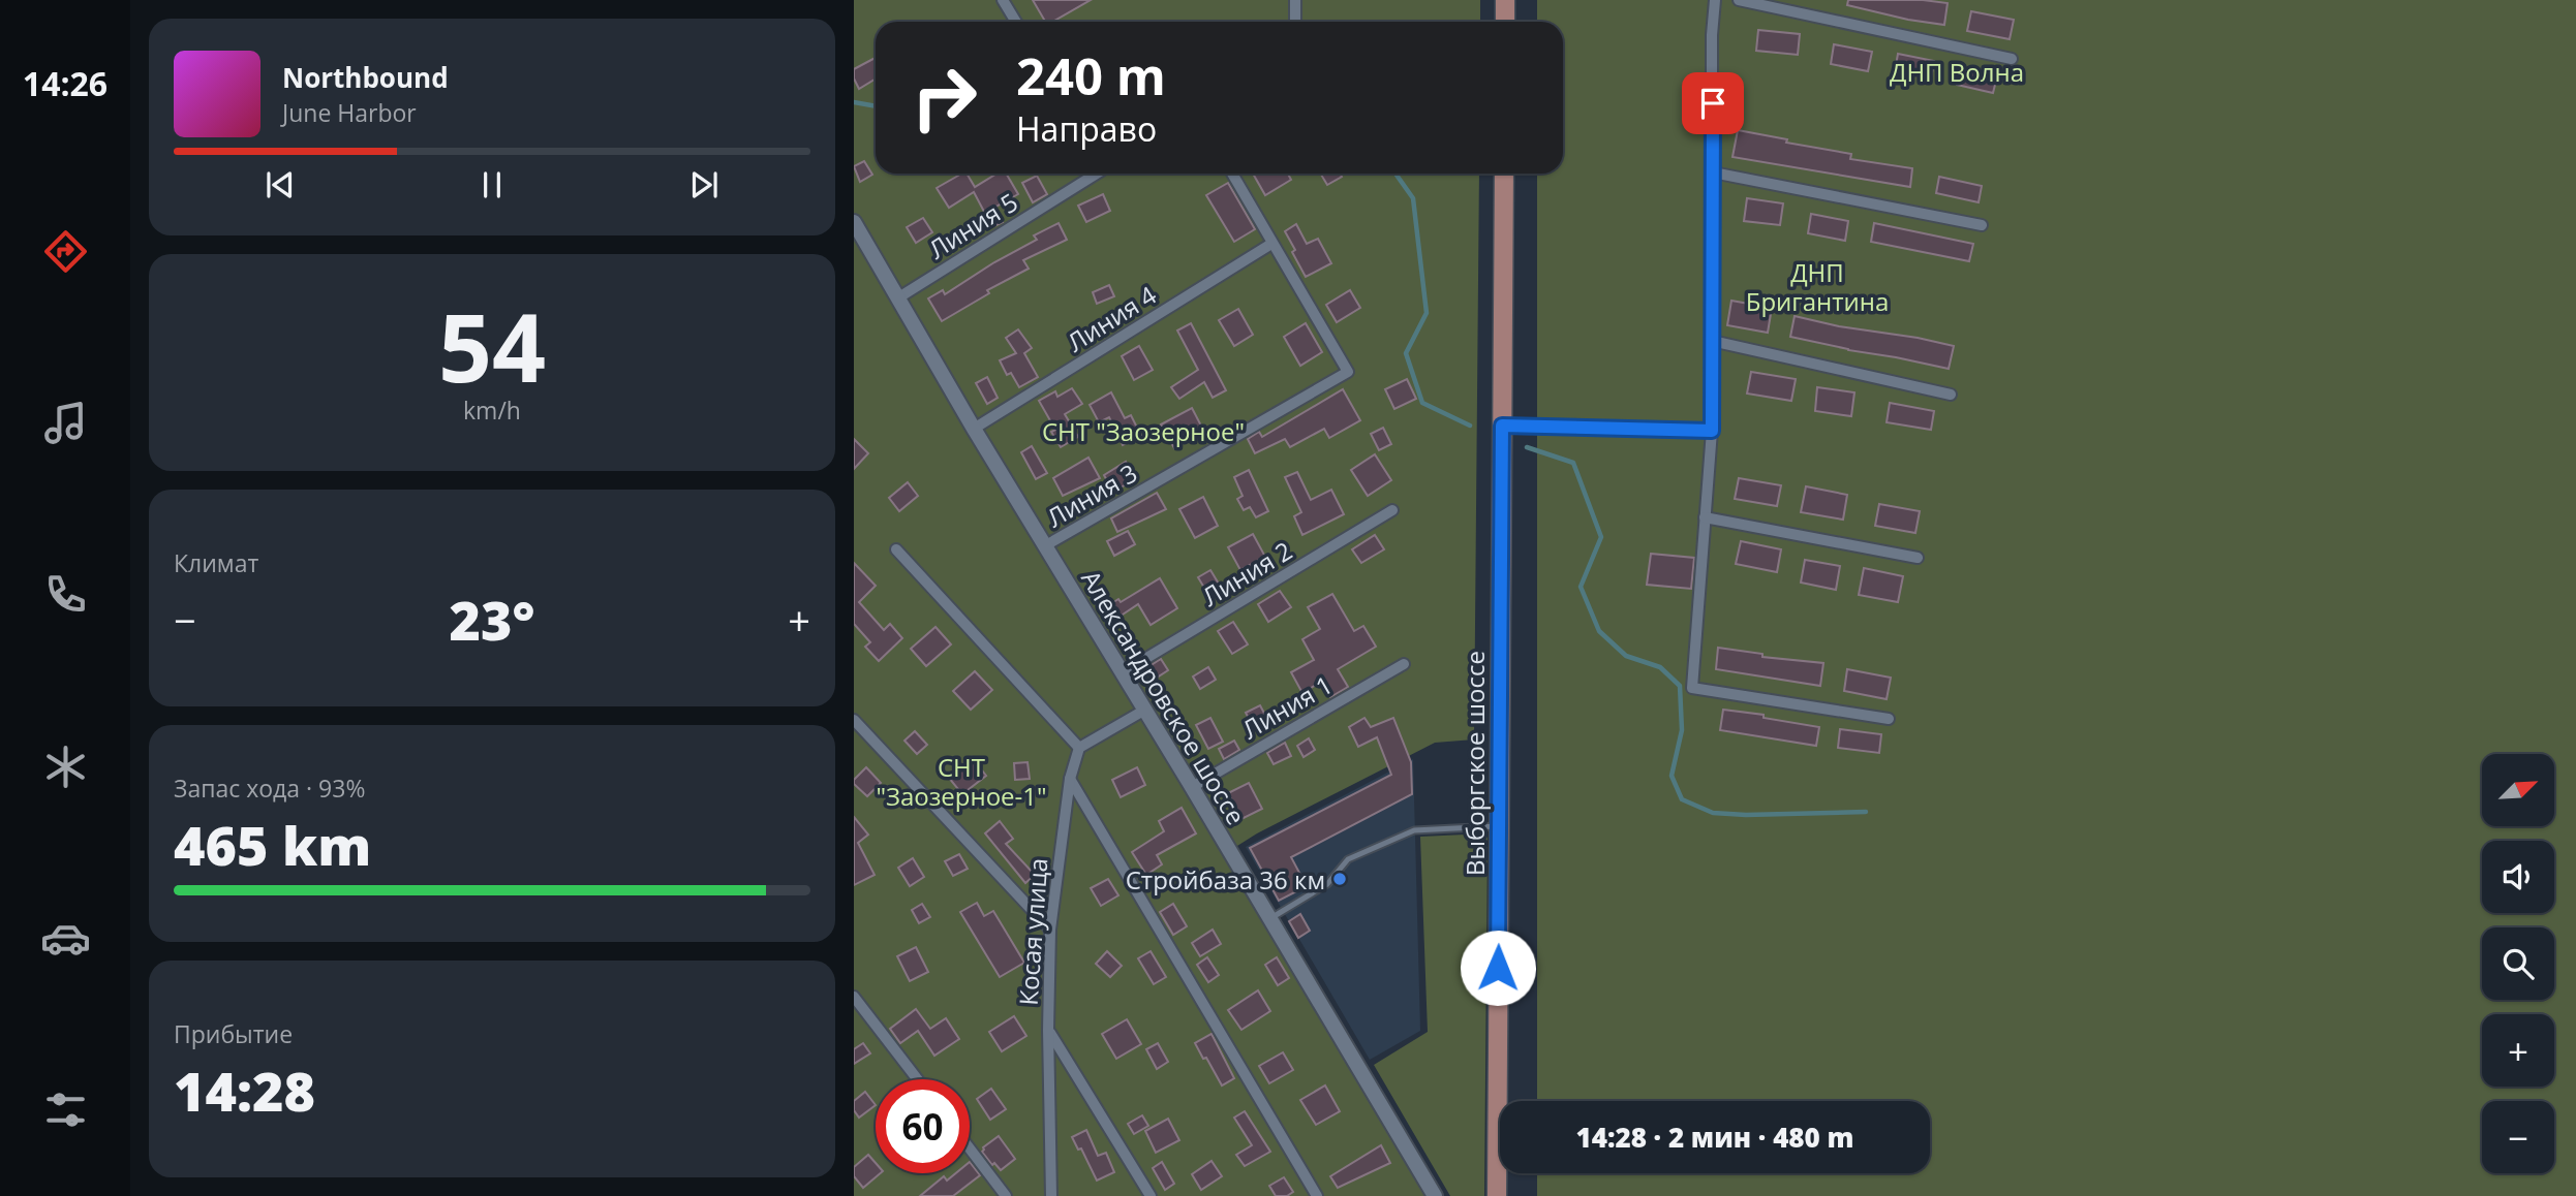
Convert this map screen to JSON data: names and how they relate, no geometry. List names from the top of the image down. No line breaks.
{"streets":{"main road":["Выборгское шоссе"],"street":["Линия 5","Линия 4","Линия 3","Линия 2","Александровское шоссе","Линия 1","Косая улица"]},"crossings":[["Линия 5","Александровское шоссе"],["Линия 4","Линия 3"],["Линия 4","Александровское шоссе"],["Линия 3","Александровское шоссе"],["Линия 2","Александровское шоссе"],["Александровское шоссе","Линия 1"]],"parks":["ДНП Волна","ДНП Бригантина","СНТ \"Заозерное\"","СНТ \"Заозерное-1\""],"places":["Стройбаза 36 км"],"north":"top right","page":{"tabs":"14:26","turn":["240 m","Направо"],"song":["Northbound","June Harbor"],"tile":[["54","km/h"],"Климат",["Запас хода · 93%","465 km"],["Прибытие","14:28"]],"heat":["−","23°","+"],"map_buttons":["+","−"],"limit":"60","trip":"14:28 · 2 мин · 480 m"}}
